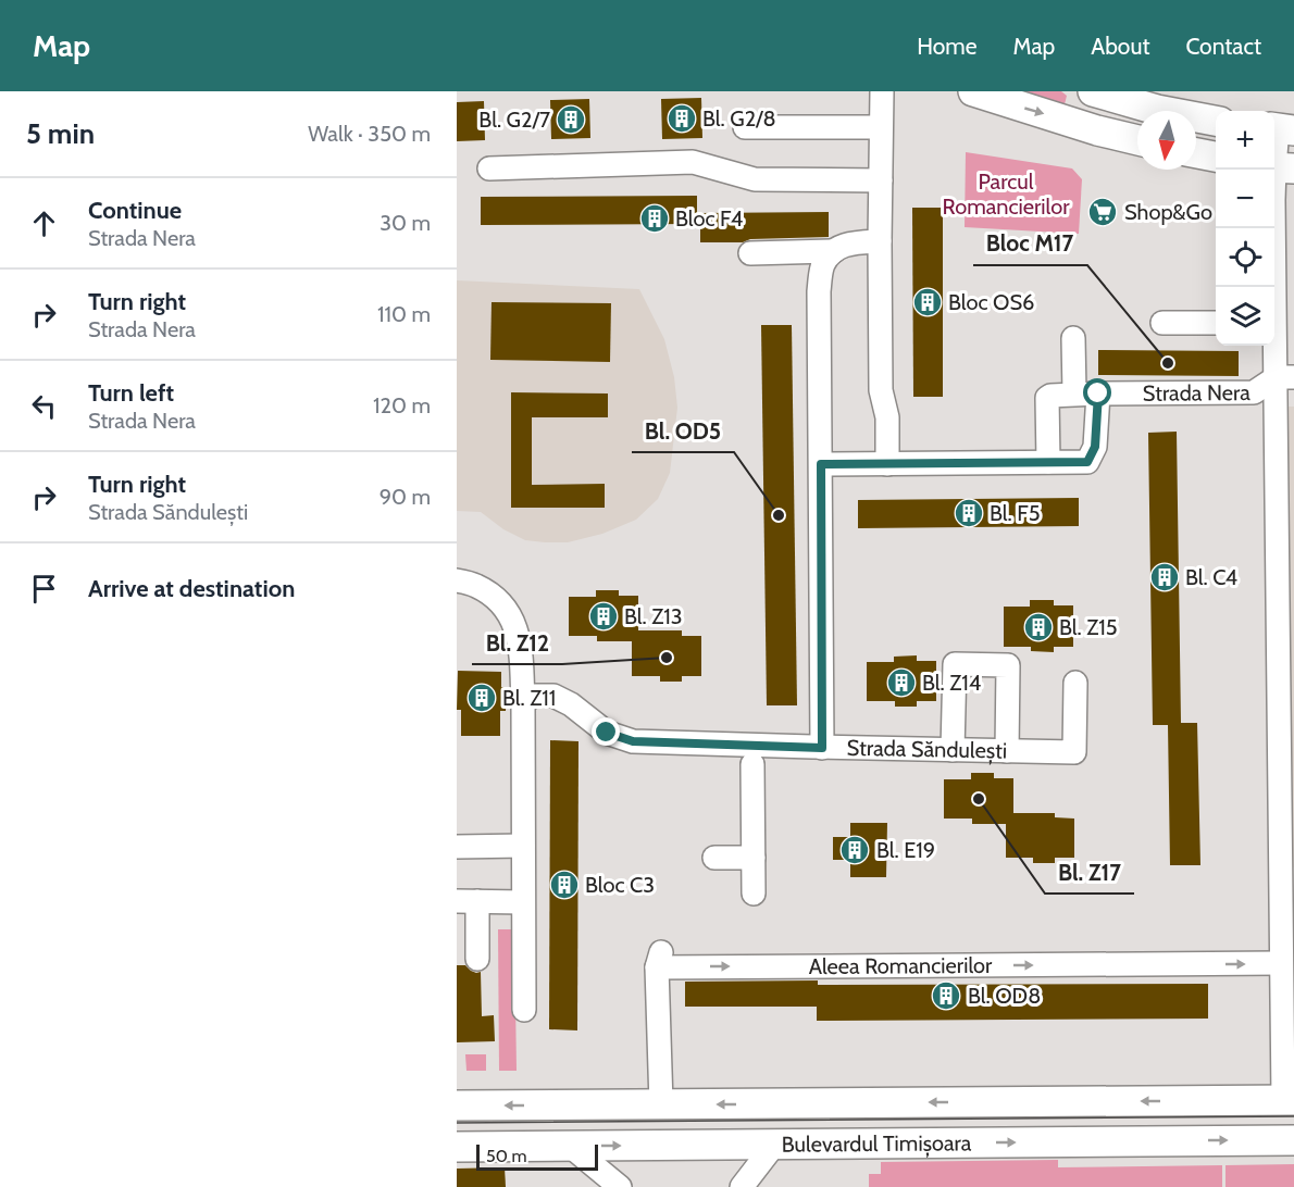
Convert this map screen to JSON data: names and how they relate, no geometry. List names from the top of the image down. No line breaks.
{"streets":{"main road":["Bulevardul Timișoara"],"street":["Strada Nera","Strada Săndulești","Aleea Romancierilor"]},"crossings":[["Aleea Romancierilor","Bulevardul Timișoara"]],"one_way":["Aleea Romancierilor"],"parks":["Parcul Romancierilor"],"places":{"building":["Bl. G2/8","Bl. G2/7","Bloc F4","Bloc OS6","Bl. F5","Bl. C4","Bl. Z13","Bl. Z15","Bl. Z14","Bl. Z11","Bl. E19","Bloc C3","Bl. OD8"],"supermarket":["Shop&Go"],"other":["Bloc M17","Bl. OD5","Bl. Z12","Bl. Z17"]},"scale_bar":"50 m","north":"bottom","page":{"header":"Map","nav":["Home","Map","About","Contact"],"heading":["5 min","Walk · 350 m"],"map_buttons":["+","−"],"list":[["Continue","Strada Nera","30 m"],["Turn right","Strada Nera","110 m"],["Turn left","Strada Nera","120 m"],["Turn right","Strada Săndulești","90 m"],"Arrive at destination"],"scale":"50 m"}}
